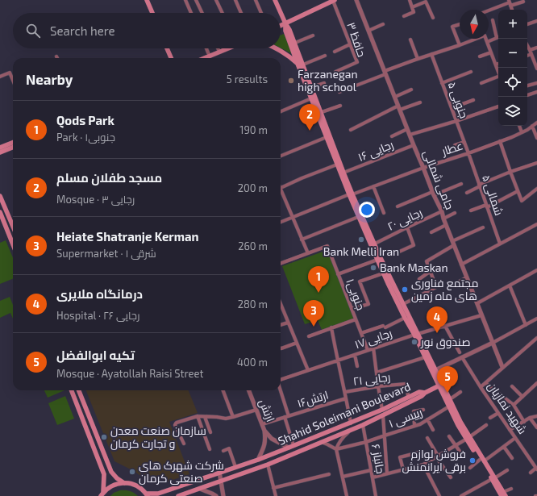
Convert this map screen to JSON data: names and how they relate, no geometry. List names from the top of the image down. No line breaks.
{"streets":{"main road":["Shahid Soleimani Boulevard"],"street":["حافظ ۳","جنوبی ۵","عطار","رجایی ۱۶","جامی شمالی","شمالی ۵","رجایی ۲۰","جنوبی۱","رجایی ۱۷","رجایی ۲۱","ارتش۱۶","شهید نمازیان","ارتش","رییسی ۱","جانباز ۶"]},"crossings":[["جنوبی ۵","عطار"],["جنوبی ۵","شمالی ۵"],["عطار","جامی شمالی"],["عطار","شمالی ۵"],["رجایی ۱۶","جامی شمالی"],["جامی شمالی","رجایی ۲۰"],["جامی شمالی","رجایی ۱۷"],["جنوبی۱","رجایی ۱۷"],["رجایی ۲۱","Shahid Soleimani Boulevard"],["ارتش۱۶","ارتش"],["ارتش","Shahid Soleimani Boulevard"],["Shahid Soleimani Boulevard","جانباز ۶"],["رییسی ۱","جانباز ۶"]],"places":["Farzanegan high school","Bank Melli Iran","Bank Maskan","مجتمع فناوری های ماه زمین","صندوق نور","سازمان صنعت معدن و تجارت کرمان","فروش لوازم برقی ایرانمنش","شرکت شهرک های صنعتی کرمان"],"north":"bottom","page":{"map_buttons":["+","−"],"search":"Search here","heading":["Nearby","5 results"],"list":[{"mark":"1","name":"Qods Park","note":"Park · جنوبی۱","value":"190 m"},{"mark":"2","name":"مسجد طفلان مسلم","note":"Mosque · رجایی ۳","value":"200 m"},{"mark":"3","name":"Heiate Shatranje Kerman","note":"Supermarket · شرقی ۱","value":"260 m"},{"mark":"4","name":"درمانگاه ملایری","note":"Hospital · رجایی ۲۶","value":"280 m"},{"mark":"5","name":"تکیه ابوالفضل","note":"Mosque · Ayatollah Raisi Street","value":"400 m"}],"pins":["2","1","3","4","5"]}}
